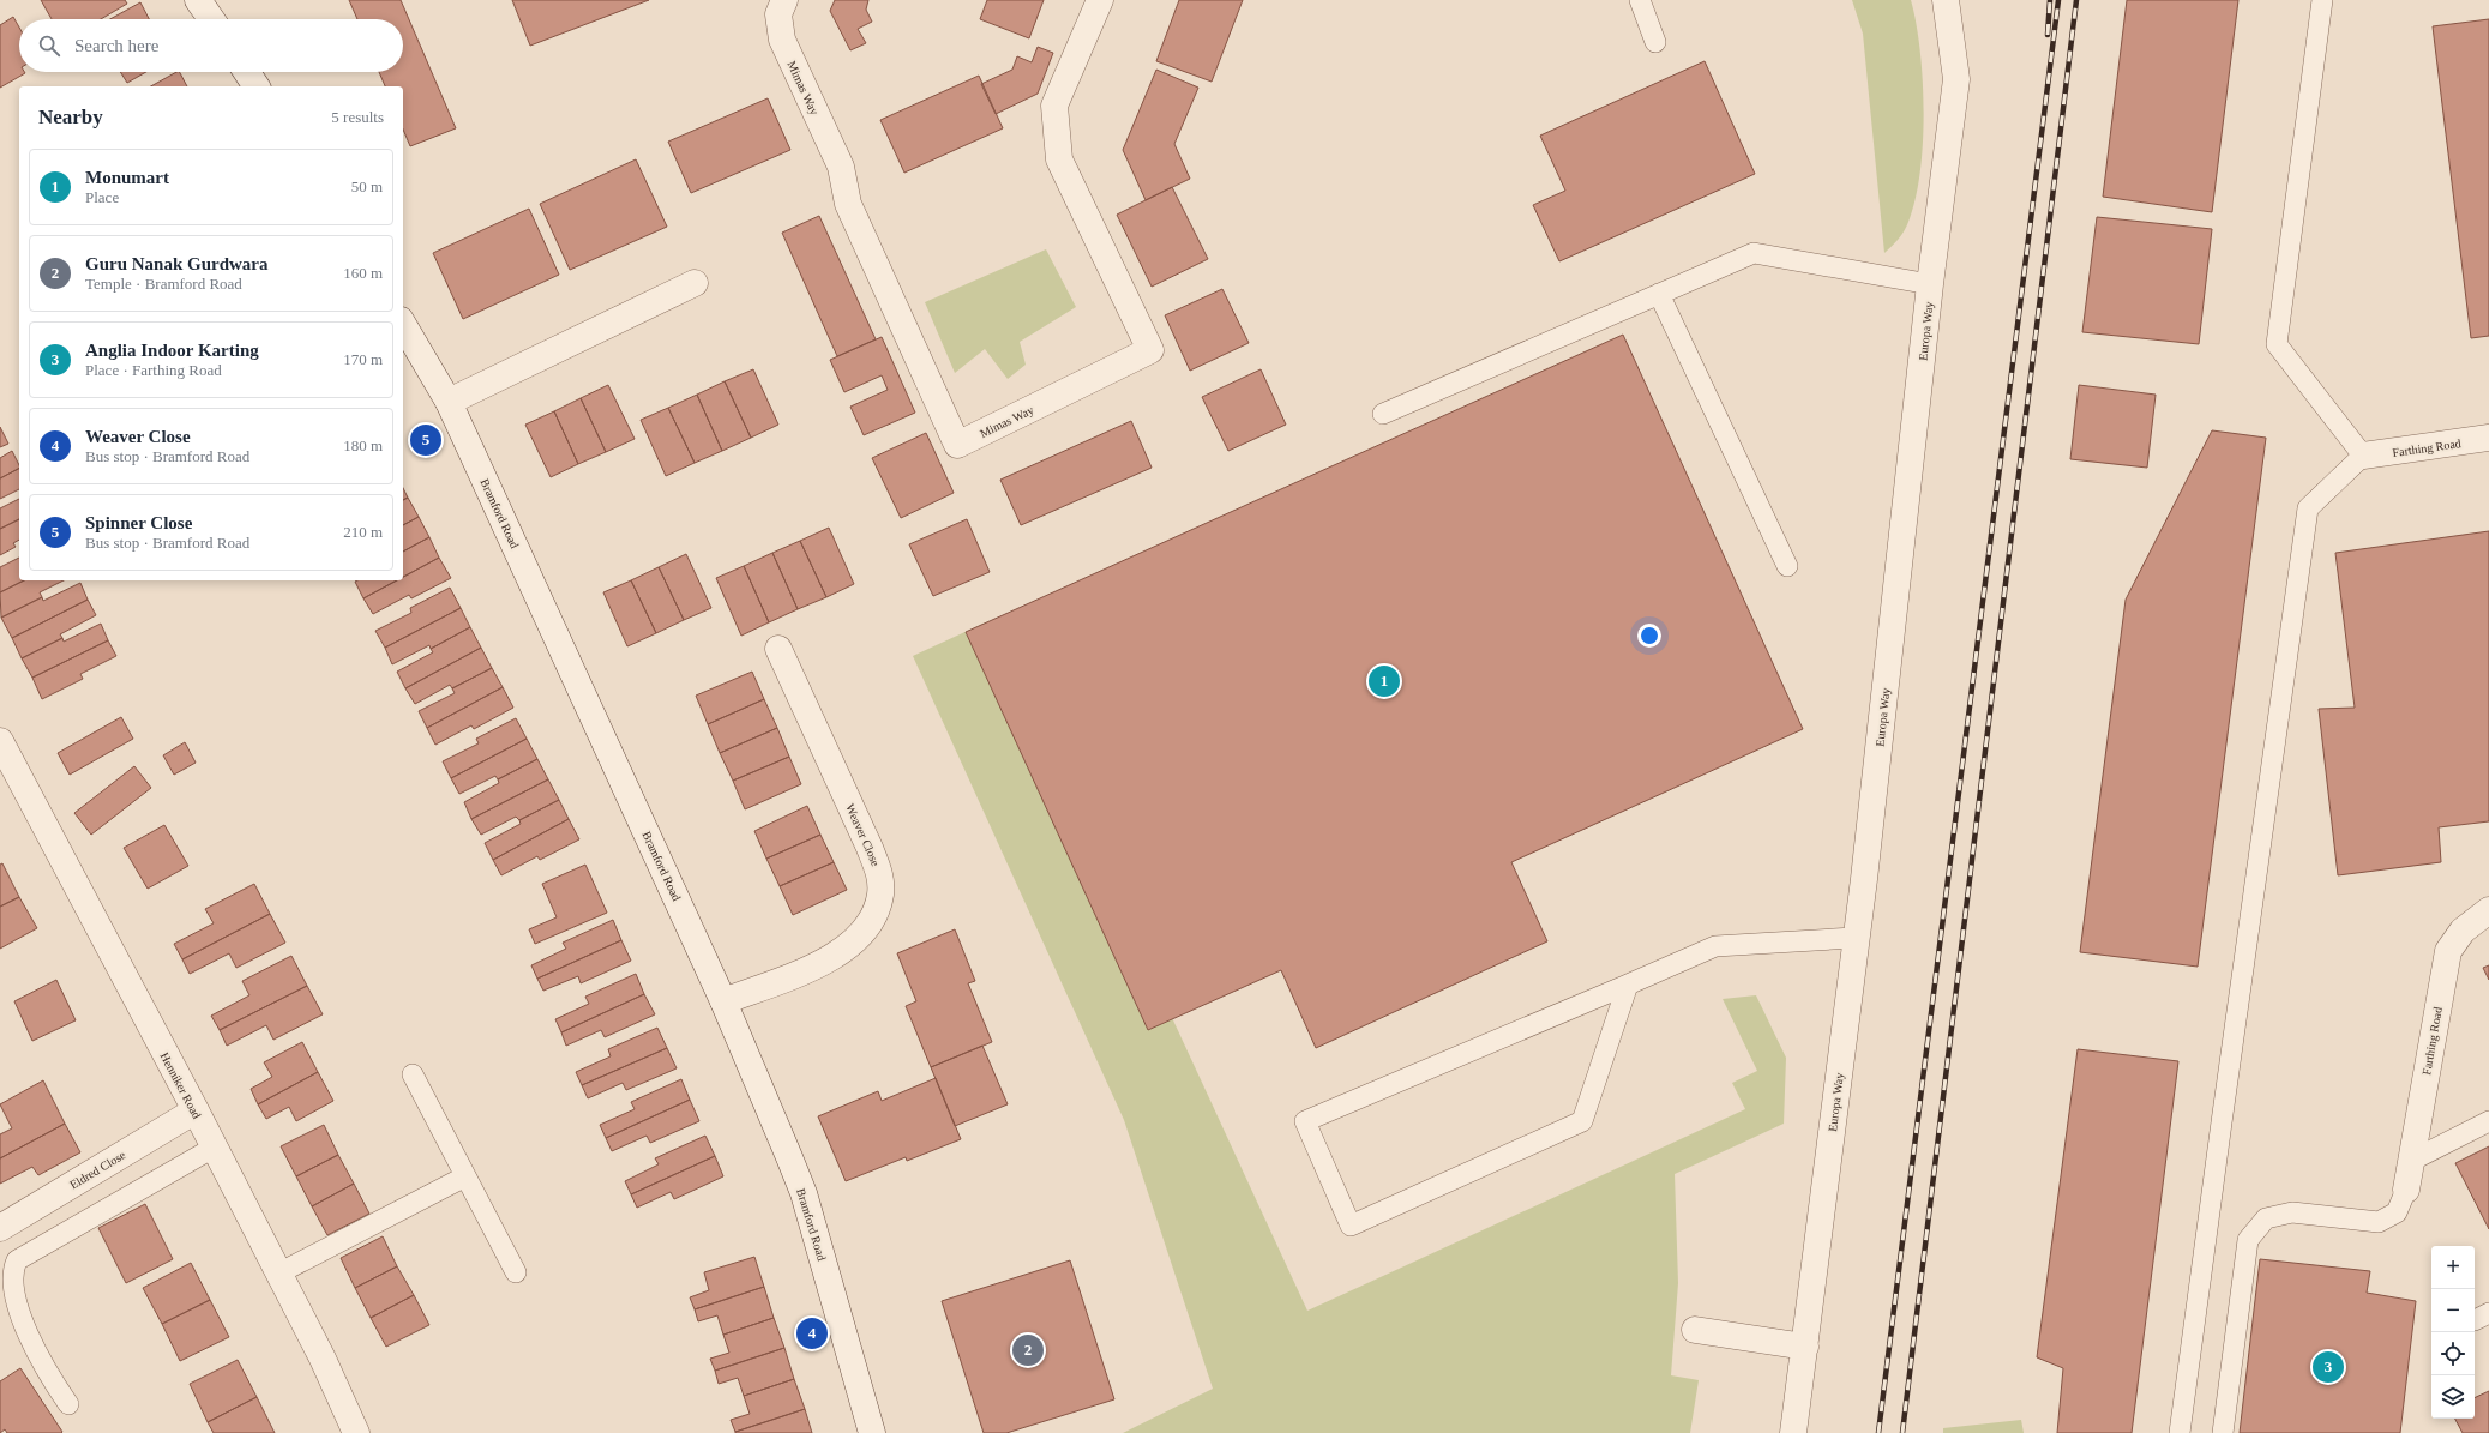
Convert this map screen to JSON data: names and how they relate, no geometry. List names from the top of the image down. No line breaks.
{"streets":{"street":["Mimas Way","Europa Way","Farthing Road","Bramford Road","Weaver Close","Henniker Road","Eldred Close"]},"crossings":[["Bramford Road","Weaver Close"],["Henniker Road","Eldred Close"]],"page":{"search":"Search here","heading":["Nearby","5 results"],"list":[{"mark":"1","name":"Monumart","note":"Place","value":"50 m"},{"mark":"2","name":"Guru Nanak Gurdwara","note":"Temple · Bramford Road","value":"160 m"},{"mark":"3","name":"Anglia Indoor Karting","note":"Place · Farthing Road","value":"170 m"},{"mark":"4","name":"Weaver Close","note":"Bus stop · Bramford Road","value":"180 m"},{"mark":"5","name":"Spinner Close","note":"Bus stop · Bramford Road","value":"210 m"}],"pins":["5","1","4","2","3"],"map_buttons":["+","−"]}}
